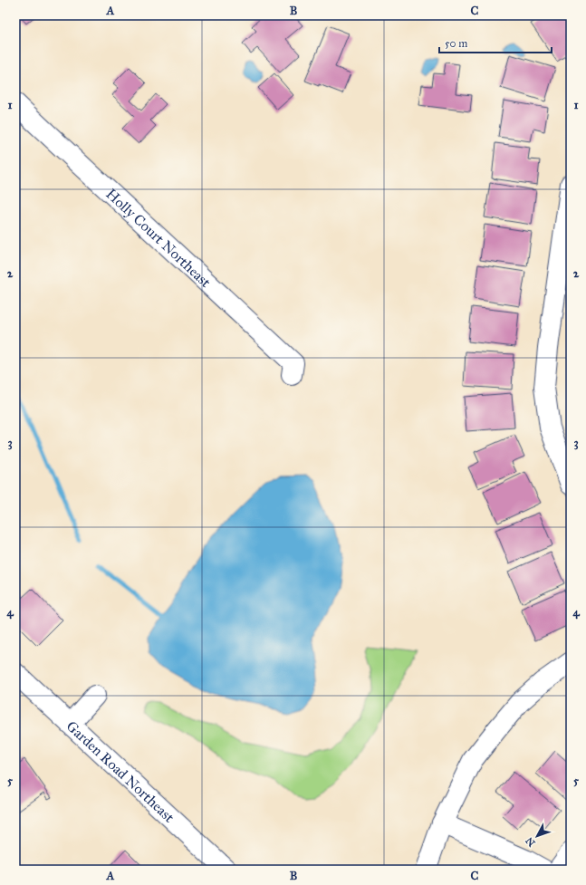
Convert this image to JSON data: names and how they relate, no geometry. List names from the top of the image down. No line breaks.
{"streets":{"street":["Holly Court Northeast","Garden Road Northeast"]},"scale_bar":"50 m","north":"bottom left","grid":{"columns":["A","B","C"],"rows":["1","2","3","4","5"]}}
